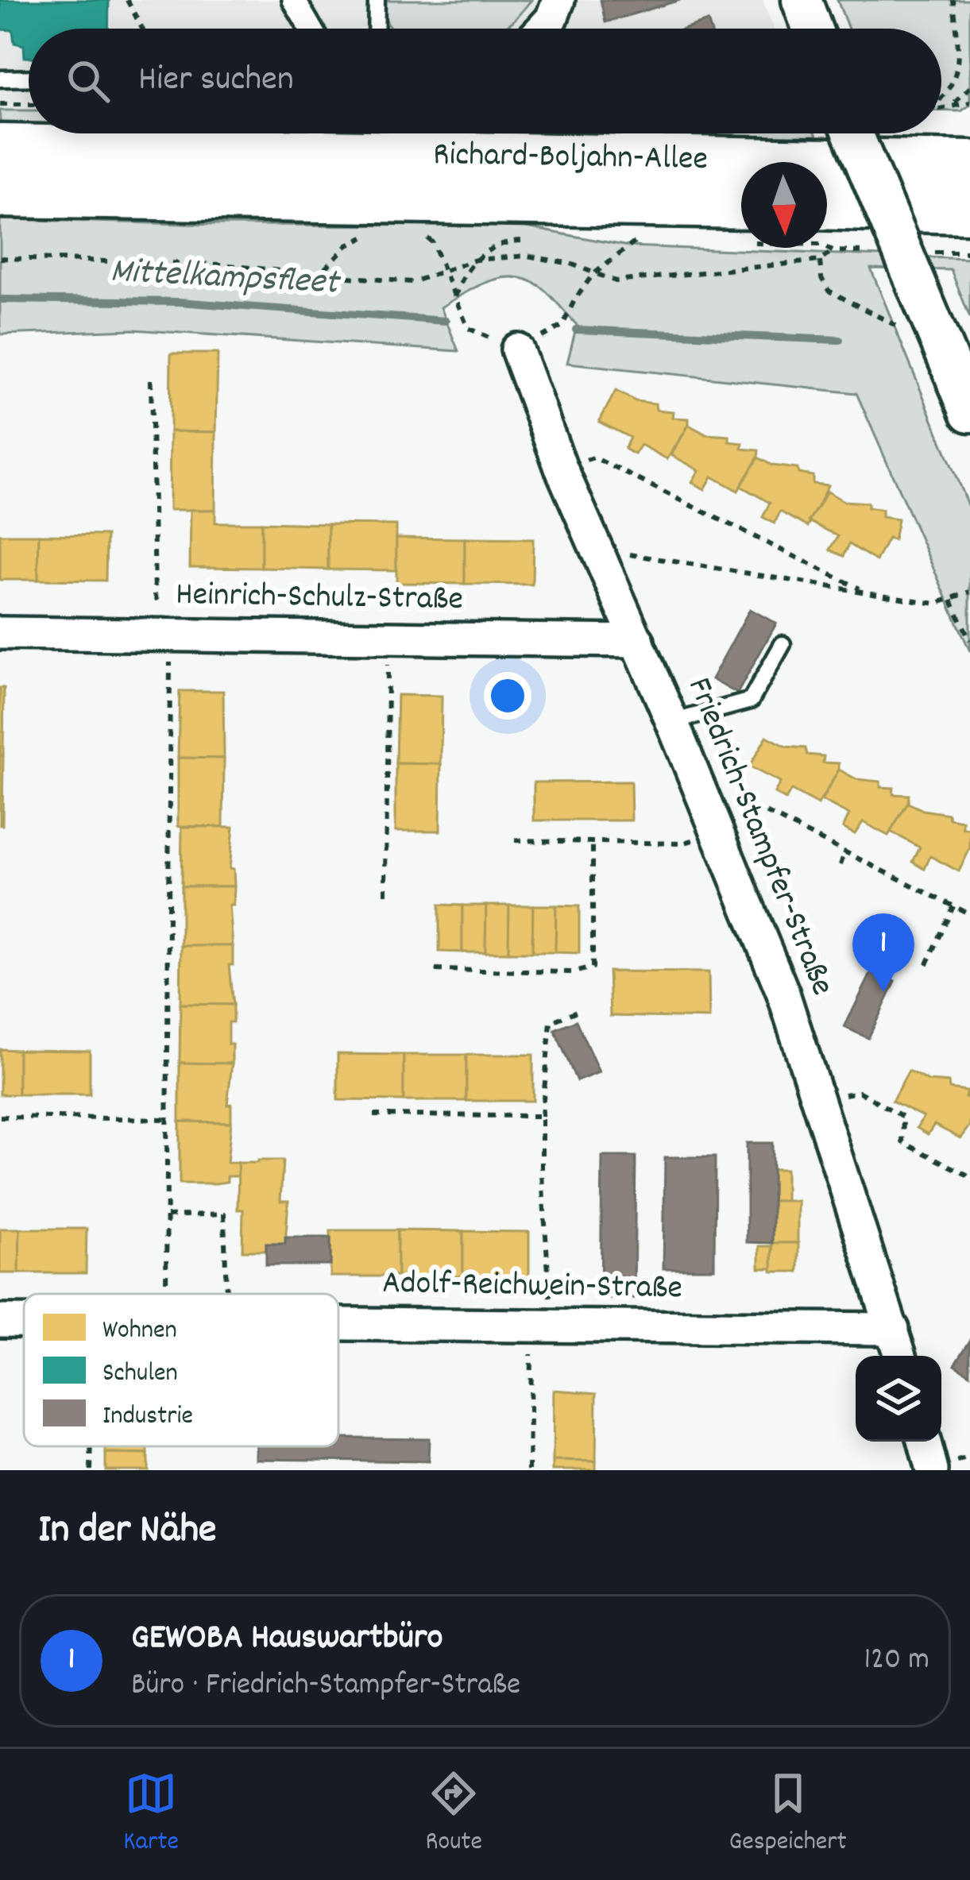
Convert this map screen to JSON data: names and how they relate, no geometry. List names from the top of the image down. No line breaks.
{"streets":{"main road":["Richard-Boljahn-Allee"],"street":["Heinrich-Schulz-Straße","Friedrich-Stampfer-Straße","Adolf-Reichwein-Straße"]},"crossings":[["Heinrich-Schulz-Straße","Friedrich-Stampfer-Straße"],["Friedrich-Stampfer-Straße","Adolf-Reichwein-Straße"]],"water":["Mittelkampsfleet"],"legend":["Wohnen","Schulen","Industrie"],"north":"bottom","page":{"search":"Hier suchen","pins":"1","heading":"In der Nähe","list":[{"mark":"1","name":"GEWOBA Hauswartbüro","note":"Büro · Friedrich-Stampfer-Straße","value":"120 m"}],"nav":["Karte","Route","Gespeichert"]}}
